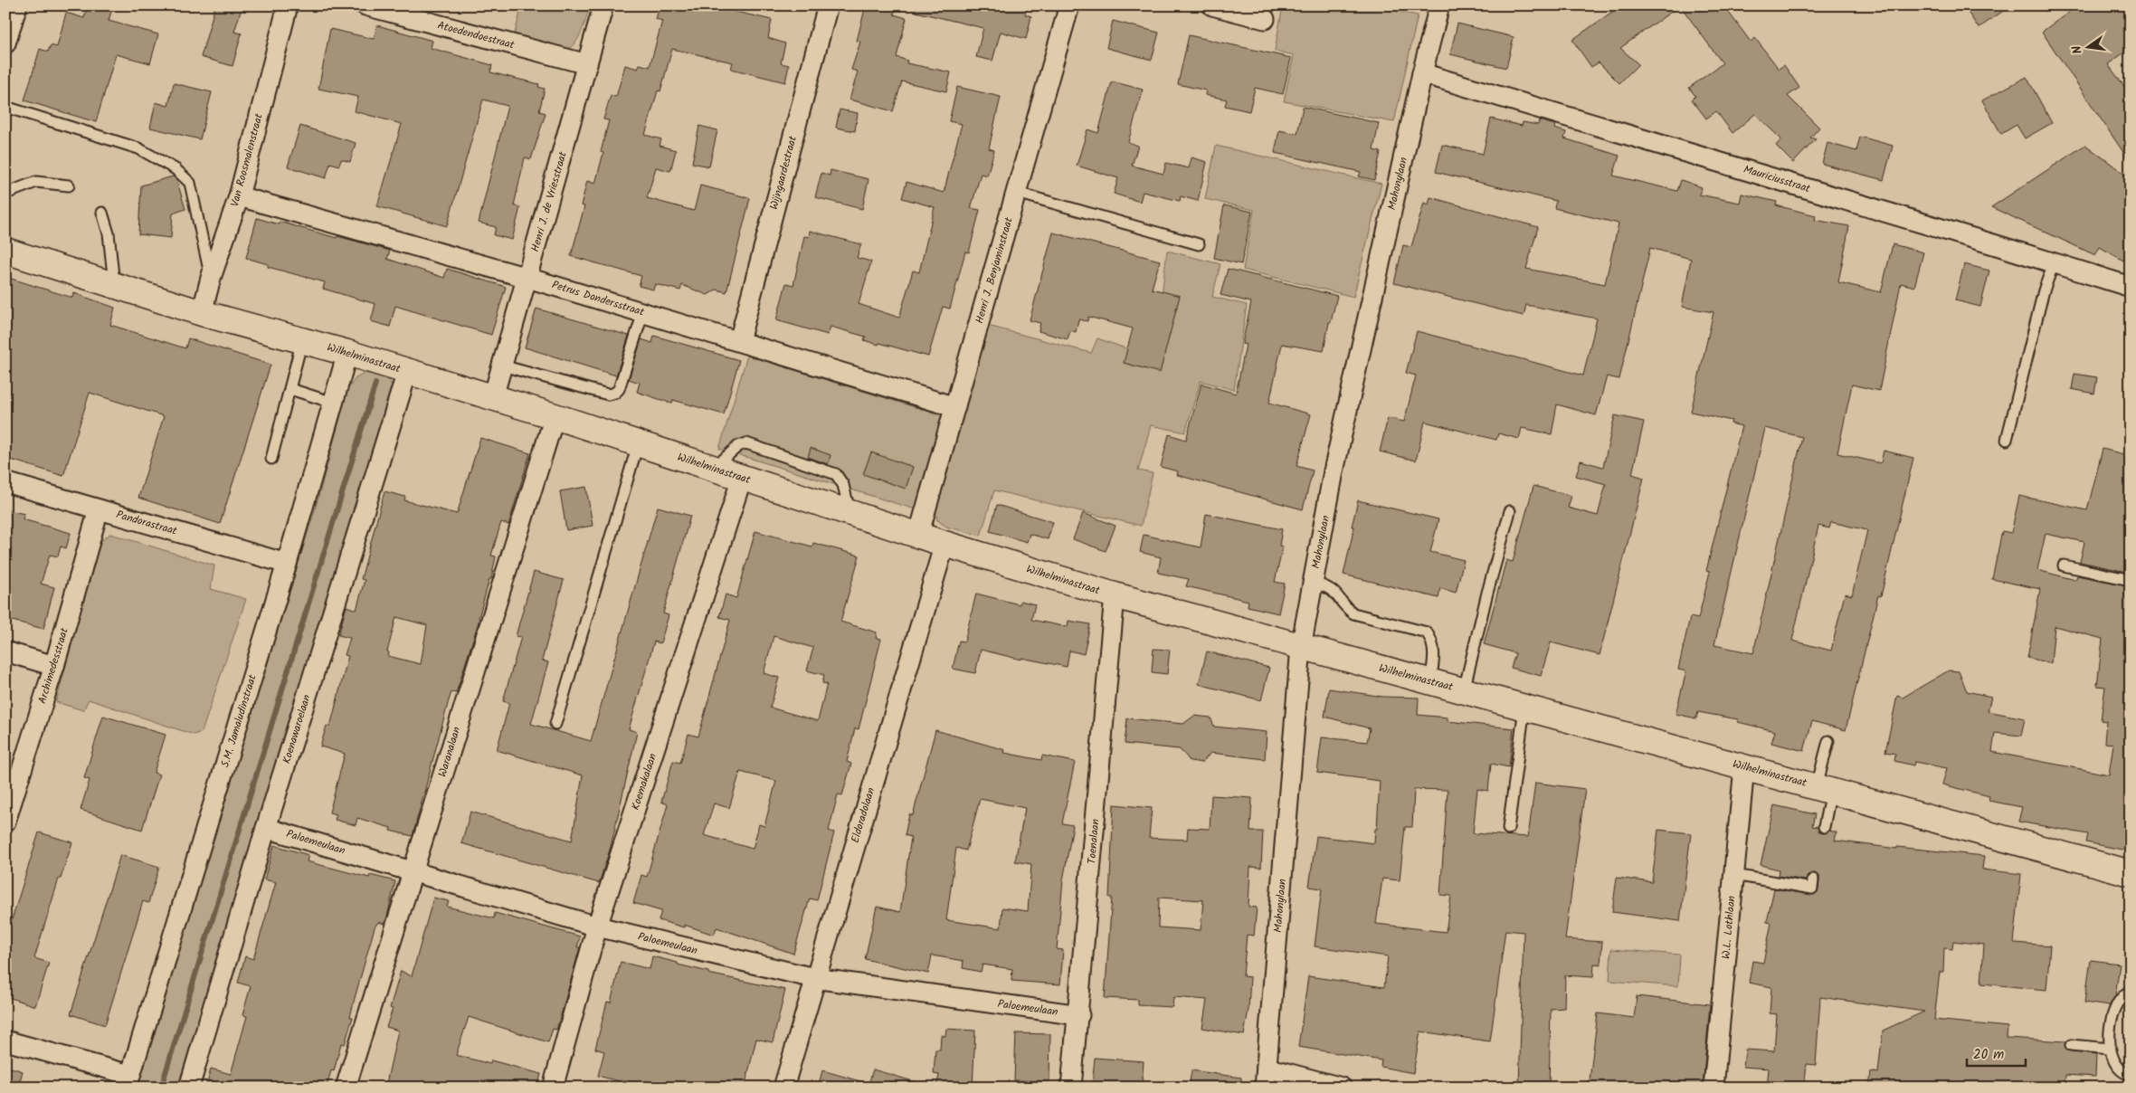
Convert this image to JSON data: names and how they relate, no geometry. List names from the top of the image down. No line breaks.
{"streets":{"street":["Atoedendoestraat","Van Roosmalenstraat","Wijngaardestraat","Mauriciusstraat","Mahonylaan","Henri J. de Vriesstraat","Henri J. Benjaminstraat","Petrus Dondersstraat","Wilhelminastraat","Pandorastraat","Archimedesstraat","S.M. Jamaludinstraat","Koenawaroelaan","Waranalaan","Koemakalaan","Eldoradolaan","Toenalaan","Paloemeulaan","W.L. Lothlaan"]},"crossings":[["Atoedendoestraat","Henri J. de Vriesstraat"],["Van Roosmalenstraat","Petrus Dondersstraat"],["Van Roosmalenstraat","Wilhelminastraat"],["Wijngaardestraat","Petrus Dondersstraat"],["Mauriciusstraat","Mahonylaan"],["Mahonylaan","Wilhelminastraat"],["Henri J. de Vriesstraat","Petrus Dondersstraat"],["Henri J. de Vriesstraat","Wilhelminastraat"],["Henri J. Benjaminstraat","Petrus Dondersstraat"],["Henri J. Benjaminstraat","Wilhelminastraat"],["Wilhelminastraat","S.M. Jamaludinstraat"],["Wilhelminastraat","Koenawaroelaan"],["Wilhelminastraat","Waranalaan"],["Wilhelminastraat","Koemakalaan"],["Wilhelminastraat","Eldoradolaan"],["Wilhelminastraat","Toenalaan"],["Wilhelminastraat","W.L. Lothlaan"],["Pandorastraat","Archimedesstraat"],["Pandorastraat","S.M. Jamaludinstraat"],["Koenawaroelaan","Paloemeulaan"],["Waranalaan","Paloemeulaan"],["Koemakalaan","Paloemeulaan"],["Eldoradolaan","Paloemeulaan"],["Toenalaan","Paloemeulaan"]],"scale_bar":"20 m","north":"left"}
